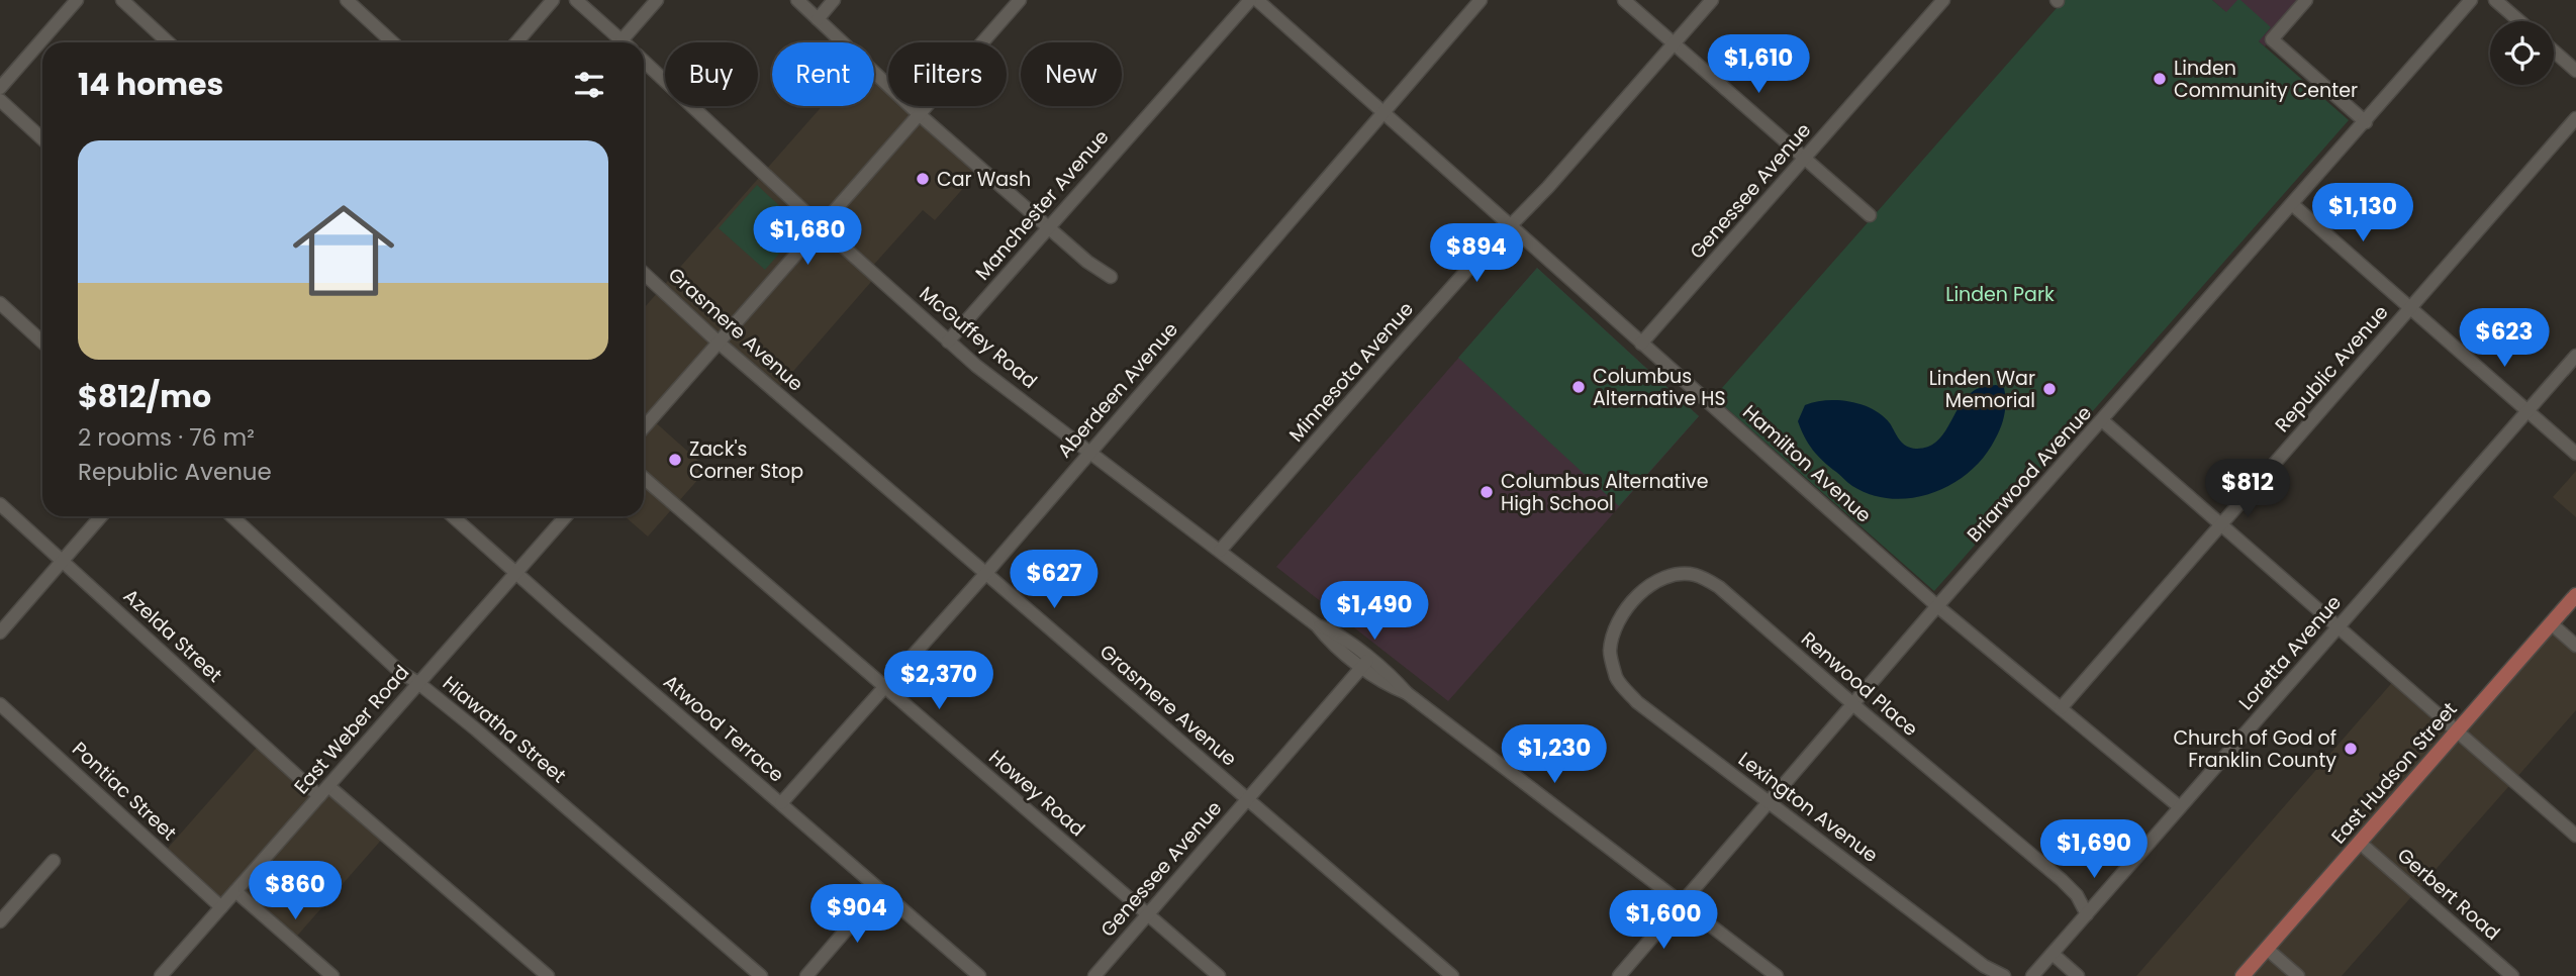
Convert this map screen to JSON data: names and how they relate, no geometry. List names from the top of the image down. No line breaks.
{"streets":{"main road":["East Hudson Street"],"street":["Genessee Avenue","Manchester Avenue","Grasmere Avenue","McGuffey Road","Republic Avenue","Minnesota Avenue","Aberdeen Avenue","Hamilton Avenue","Briarwood Avenue","Azelda Street","Loretta Avenue","Renwood Place","Atwood Terrace","East Weber Road","Hiawatha Street","Pontiac Street","Howey Road","Lexington Avenue","Gerbert Road"]},"crossings":[["Genessee Avenue","Grasmere Avenue"],["Genessee Avenue","McGuffey Road"],["Genessee Avenue","Hamilton Avenue"],["Genessee Avenue","Howey Road"],["Manchester Avenue","McGuffey Road"],["Grasmere Avenue","Aberdeen Avenue"],["McGuffey Road","Minnesota Avenue"],["McGuffey Road","Aberdeen Avenue"],["McGuffey Road","Briarwood Avenue"],["Republic Avenue","Hamilton Avenue"],["Minnesota Avenue","Hamilton Avenue"],["Aberdeen Avenue","Hamilton Avenue"],["Aberdeen Avenue","Atwood Terrace"],["Aberdeen Avenue","Howey Road"],["Hamilton Avenue","Briarwood Avenue"],["Hamilton Avenue","Loretta Avenue"],["Briarwood Avenue","Renwood Place"],["Briarwood Avenue","Lexington Avenue"],["Azelda Street","East Weber Road"],["Loretta Avenue","Renwood Place"],["Renwood Place","Lexington Avenue"],["Atwood Terrace","East Weber Road"],["East Weber Road","Hiawatha Street"],["East Weber Road","Pontiac Street"],["East Hudson Street","Gerbert Road"]],"parks":["Linden Park"],"places":["Linden Community Center","Car Wash","Columbus Alternative HS","Linden War Memorial","Zack's Corner Stop","Columbus Alternative High School","Church of God of Franklin County"],"page":{"price":["$1,610","$1,130","$1,680","$894","$623","$812","$627","$1,490","$2,370","$1,230","$1,690","$860","$904","$1,600"],"chip":["Buy","Rent","Filters","New"],"heading":"14 homes","list":[{"name":"$812/mo","note":"2 rooms · 76 m² · Republic Avenue"}]}}
